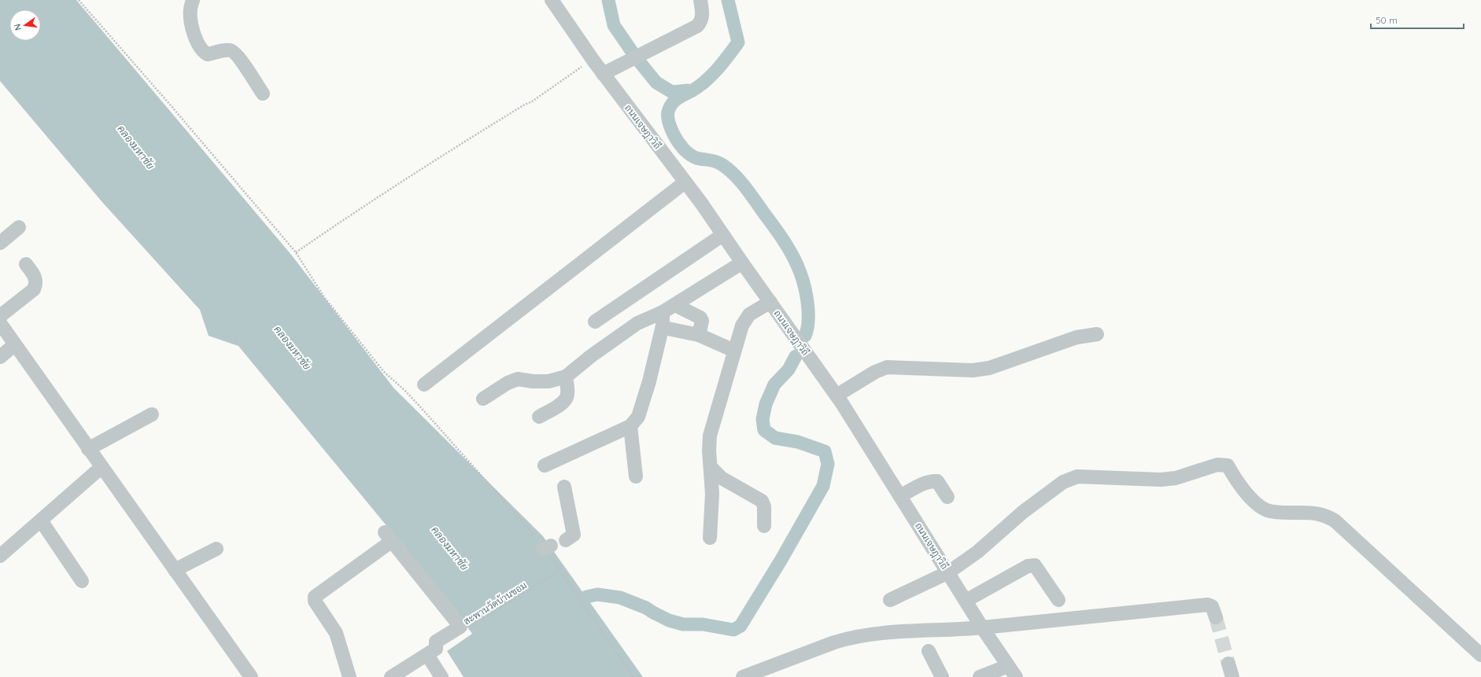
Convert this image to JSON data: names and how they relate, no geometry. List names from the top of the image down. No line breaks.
{"streets":{"street":["ถนนเจษฎาวิถี"],"path":["สะพานวัดบ้านขอม"]},"water":["คลองมหาชัย"],"scale_bar":"50 m","north":"left"}
